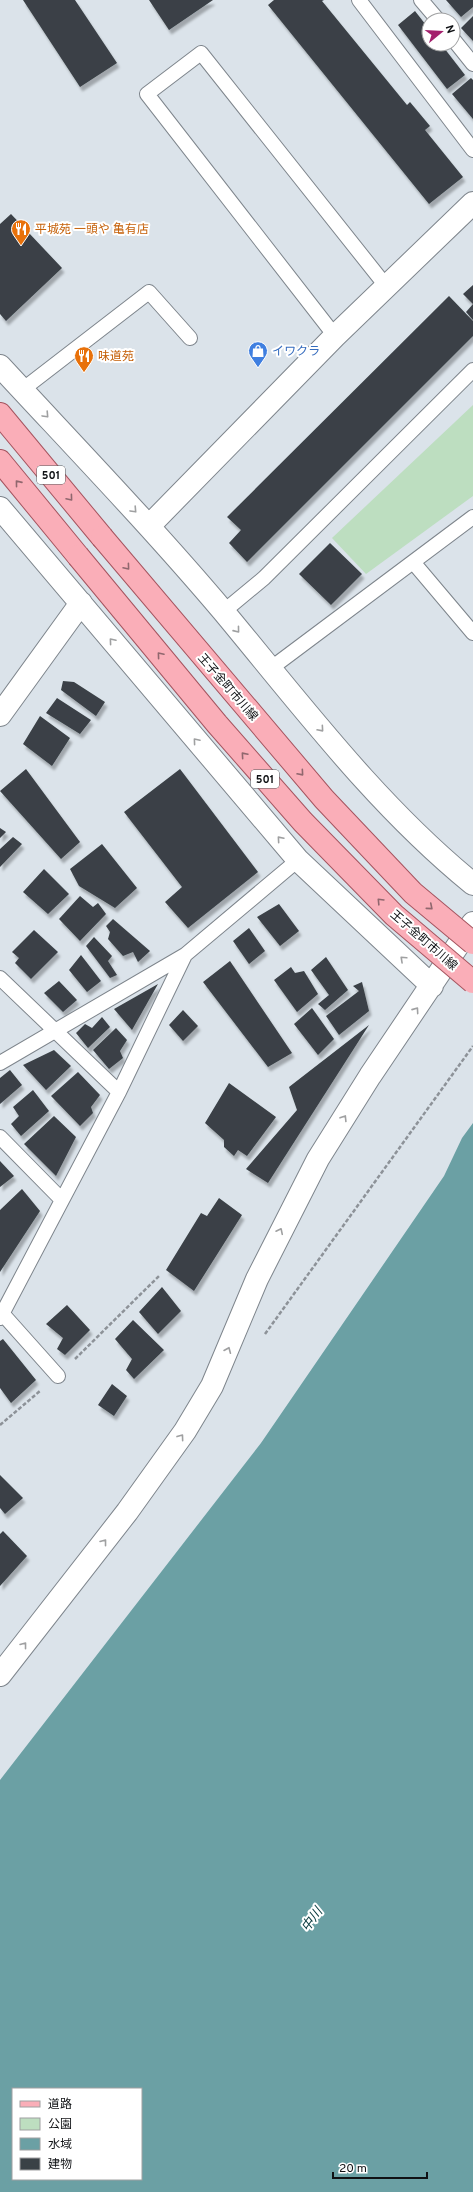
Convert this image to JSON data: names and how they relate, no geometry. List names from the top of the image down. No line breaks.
{"streets":{"main road":["501","王子金町市川線"]},"water":["中川"],"places":{"restaurant":["平城苑 一頭や 亀有店","味道苑"],"shop":["イワクラ"]},"legend":["道路","公園","水域","建物"],"scale_bar":"20 m","north":"right"}
